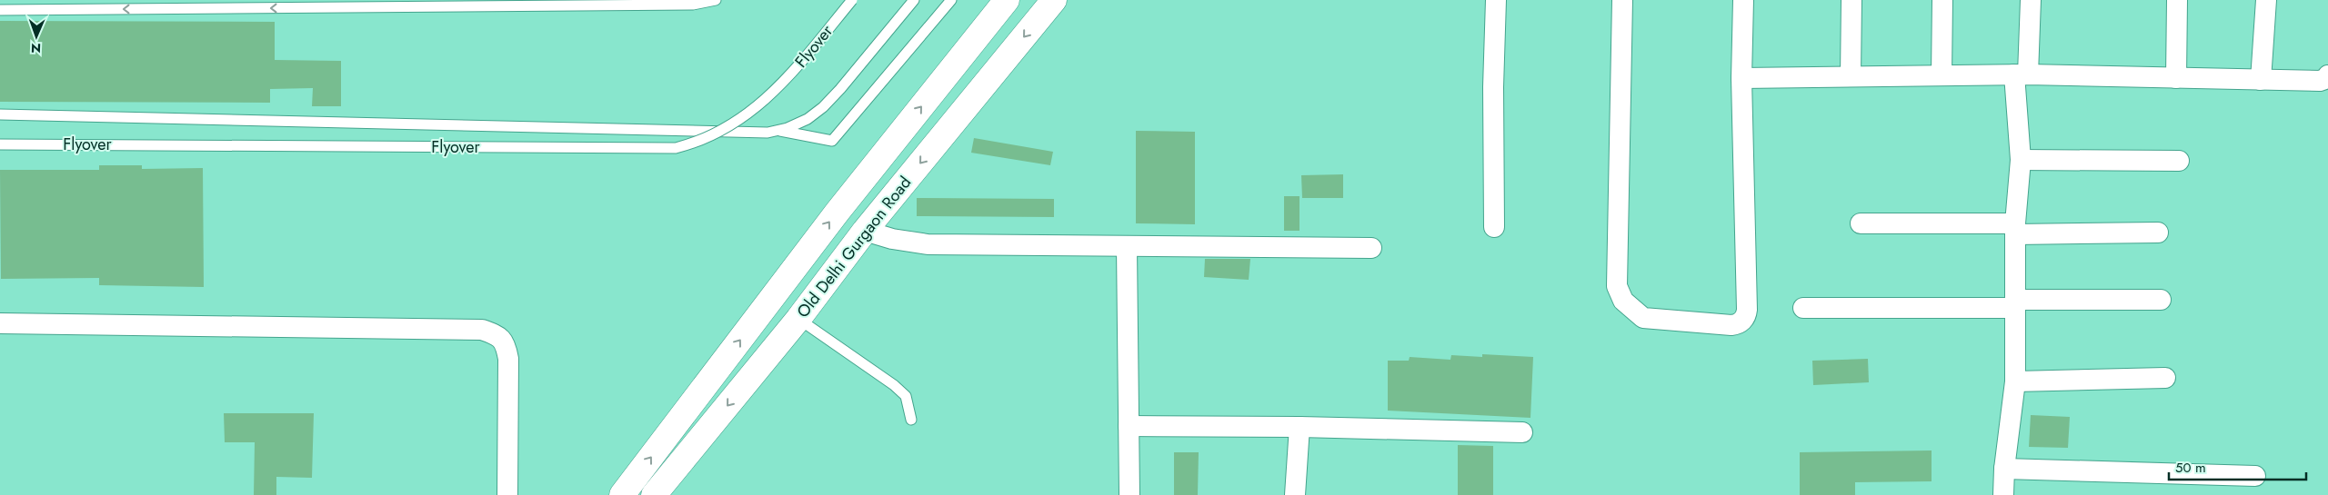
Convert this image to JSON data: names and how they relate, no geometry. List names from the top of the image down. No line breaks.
{"streets":{"main road":["Old Delhi Gurgaon Road"],"lane":["Flyover"]},"scale_bar":"50 m","north":"bottom"}
